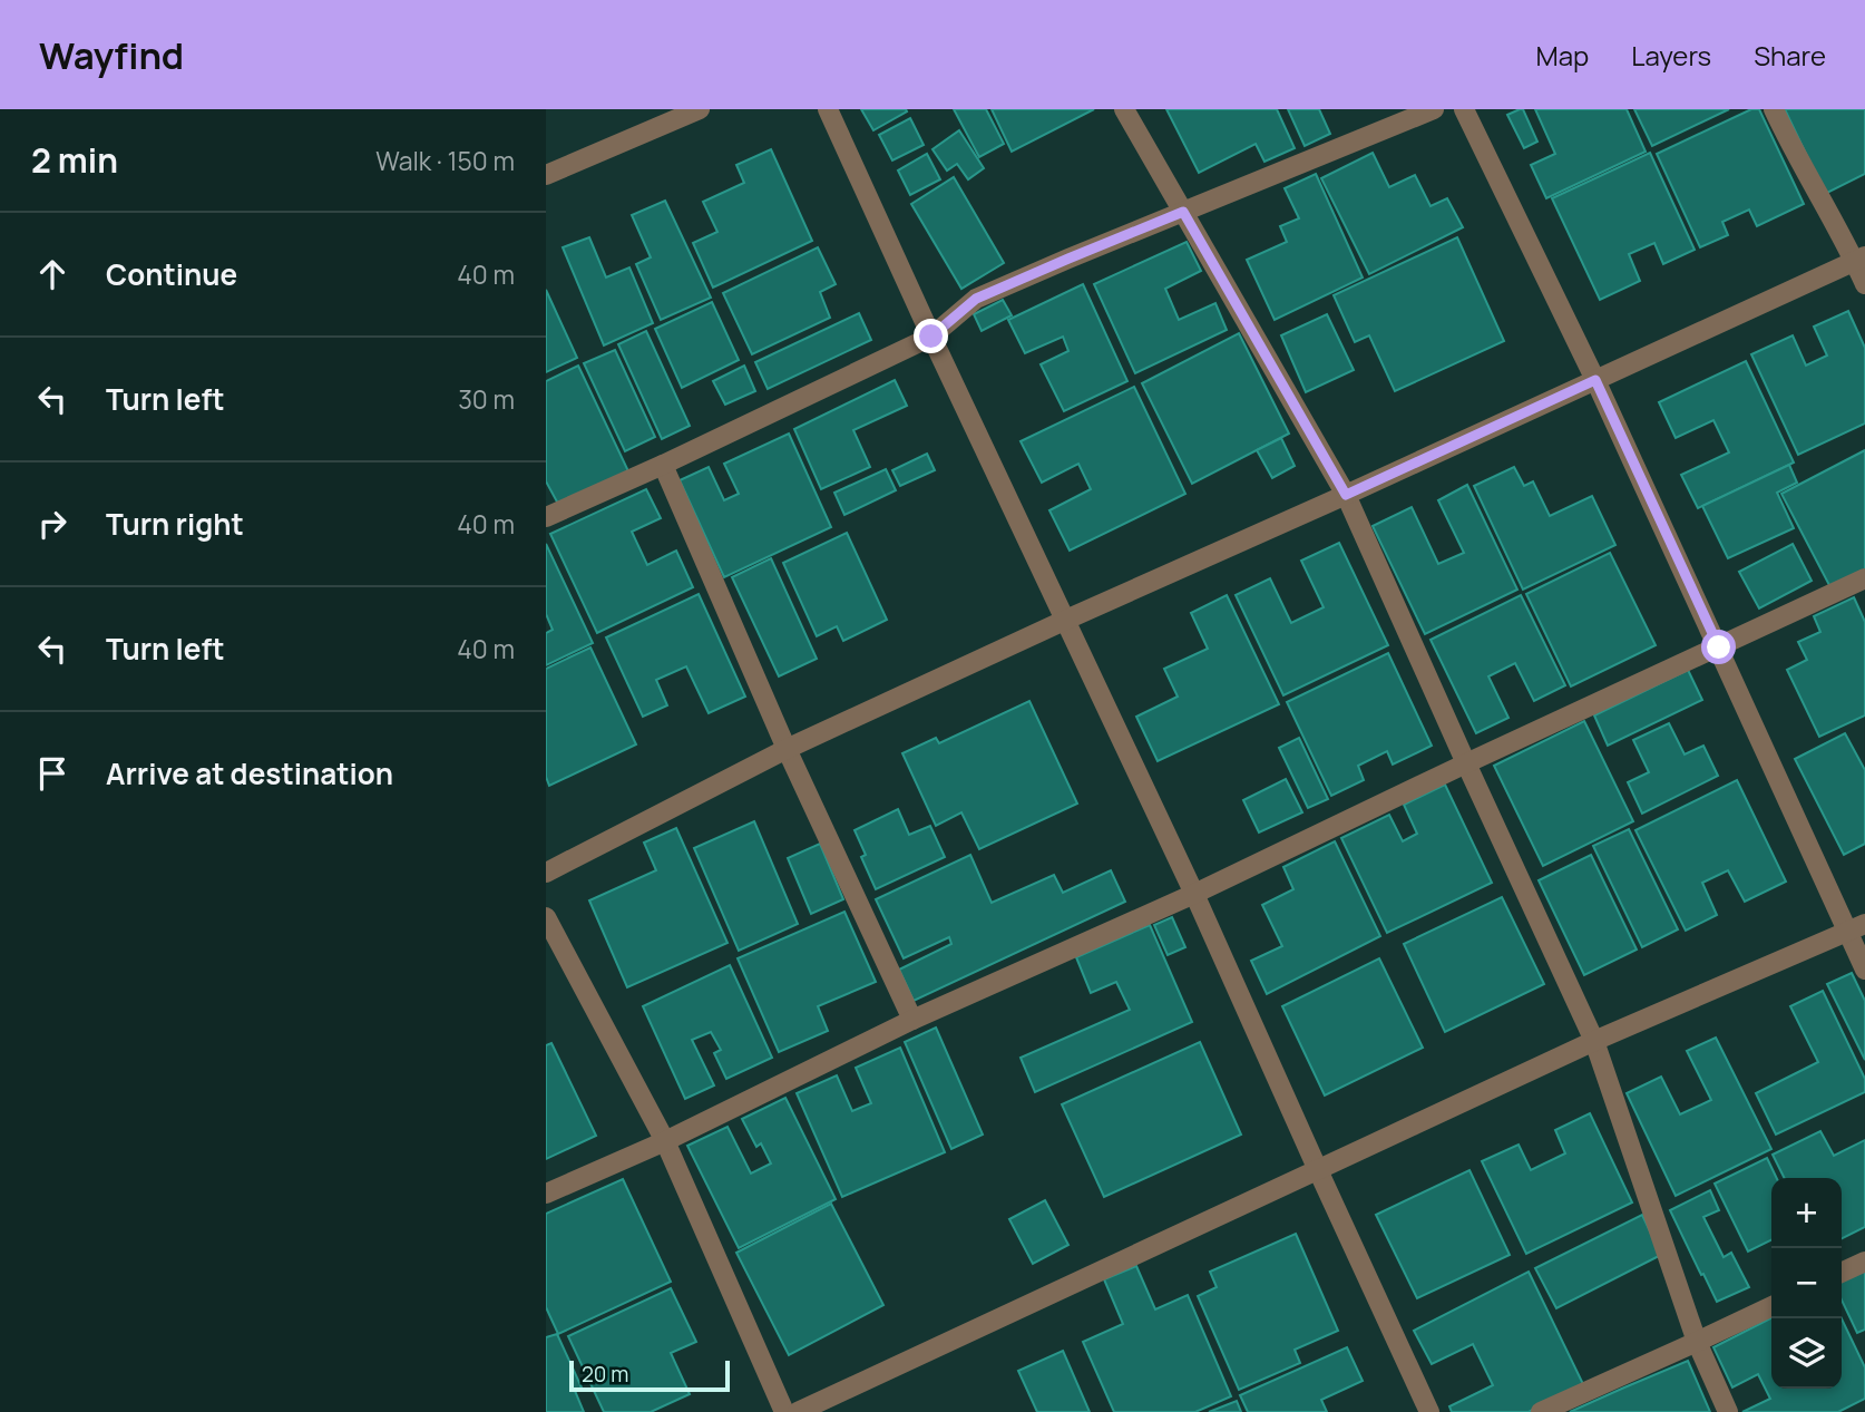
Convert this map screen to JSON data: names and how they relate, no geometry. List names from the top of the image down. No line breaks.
{"scale_bar":"20 m","page":{"header":"Wayfind","nav":["Map","Layers","Share"],"heading":["2 min","Walk · 150 m"],"list":[["Continue","40 m"],["Turn left","30 m"],["Turn right","40 m"],["Turn left","40 m"],"Arrive at destination"],"map_buttons":["+","−"],"scale":"20 m"}}
